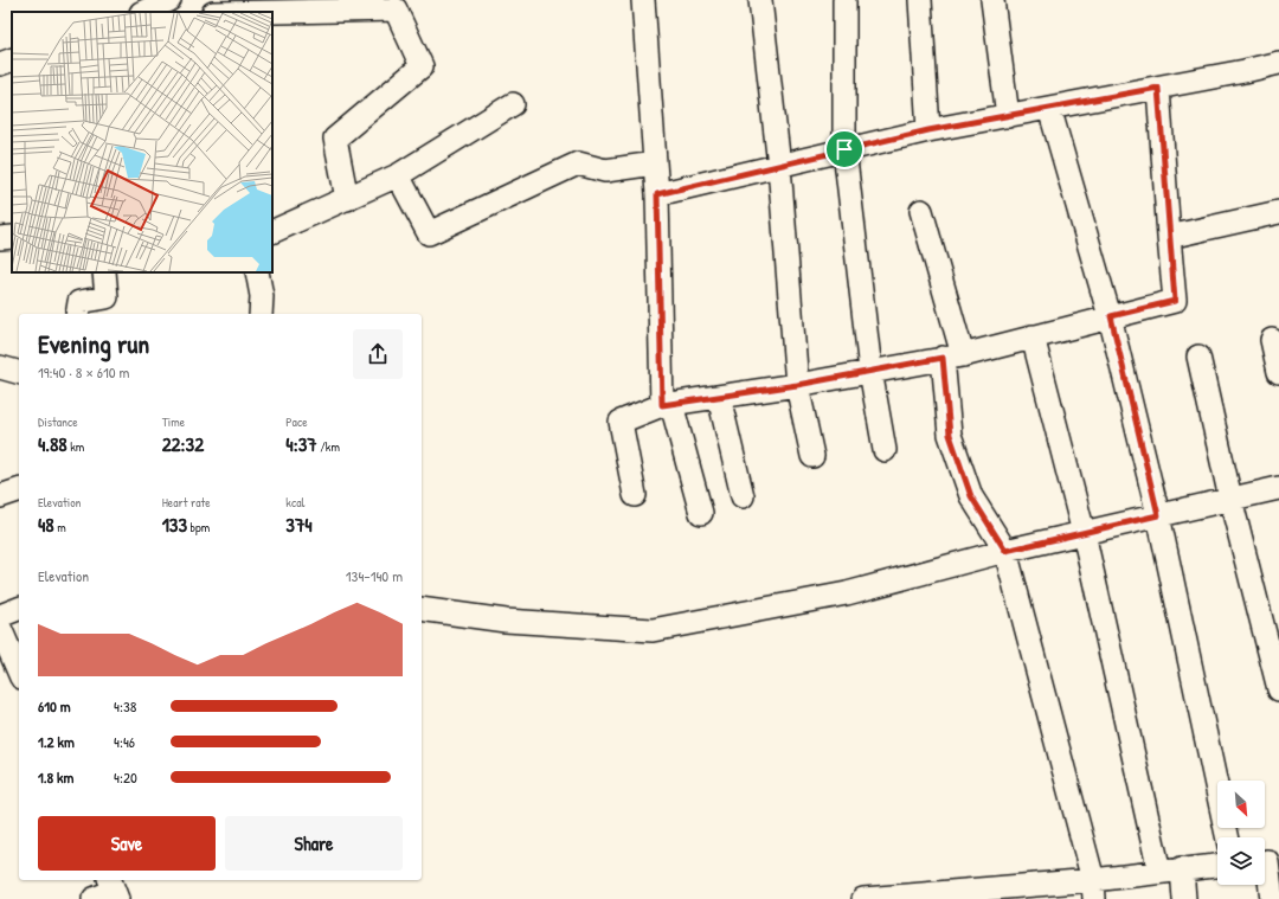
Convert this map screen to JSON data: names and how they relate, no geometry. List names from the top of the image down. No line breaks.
{"north":"bottom right","page":{"heading":["Evening run","19:40 · 8 × 610 m"],"stats":[["Distance","4.88 km"],["Time","22:32"],["Pace","4:37 /km"],["Elevation","48 m"],["Heart rate","133 bpm"],["kcal","374"]],"chart":["Elevation","134–140 m"],"list":[{"name":"610 m","note":"4:38"},{"name":"1.2 km","note":"4:46"},{"name":"1.8 km","note":"4:20"}],"buttons":["Save","Share"]}}
